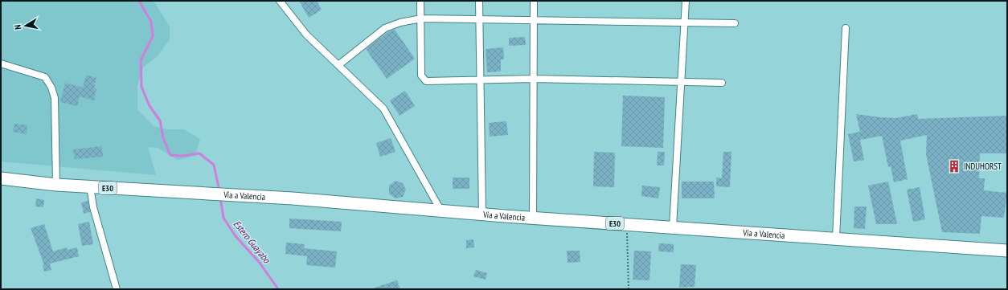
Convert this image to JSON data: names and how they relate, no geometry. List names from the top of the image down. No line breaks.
{"streets":{"highway":["E30","Vía a Valencia"]},"water":["Estero Guayabo"],"places":{"building":["INDUHORST"]},"north":"left"}
